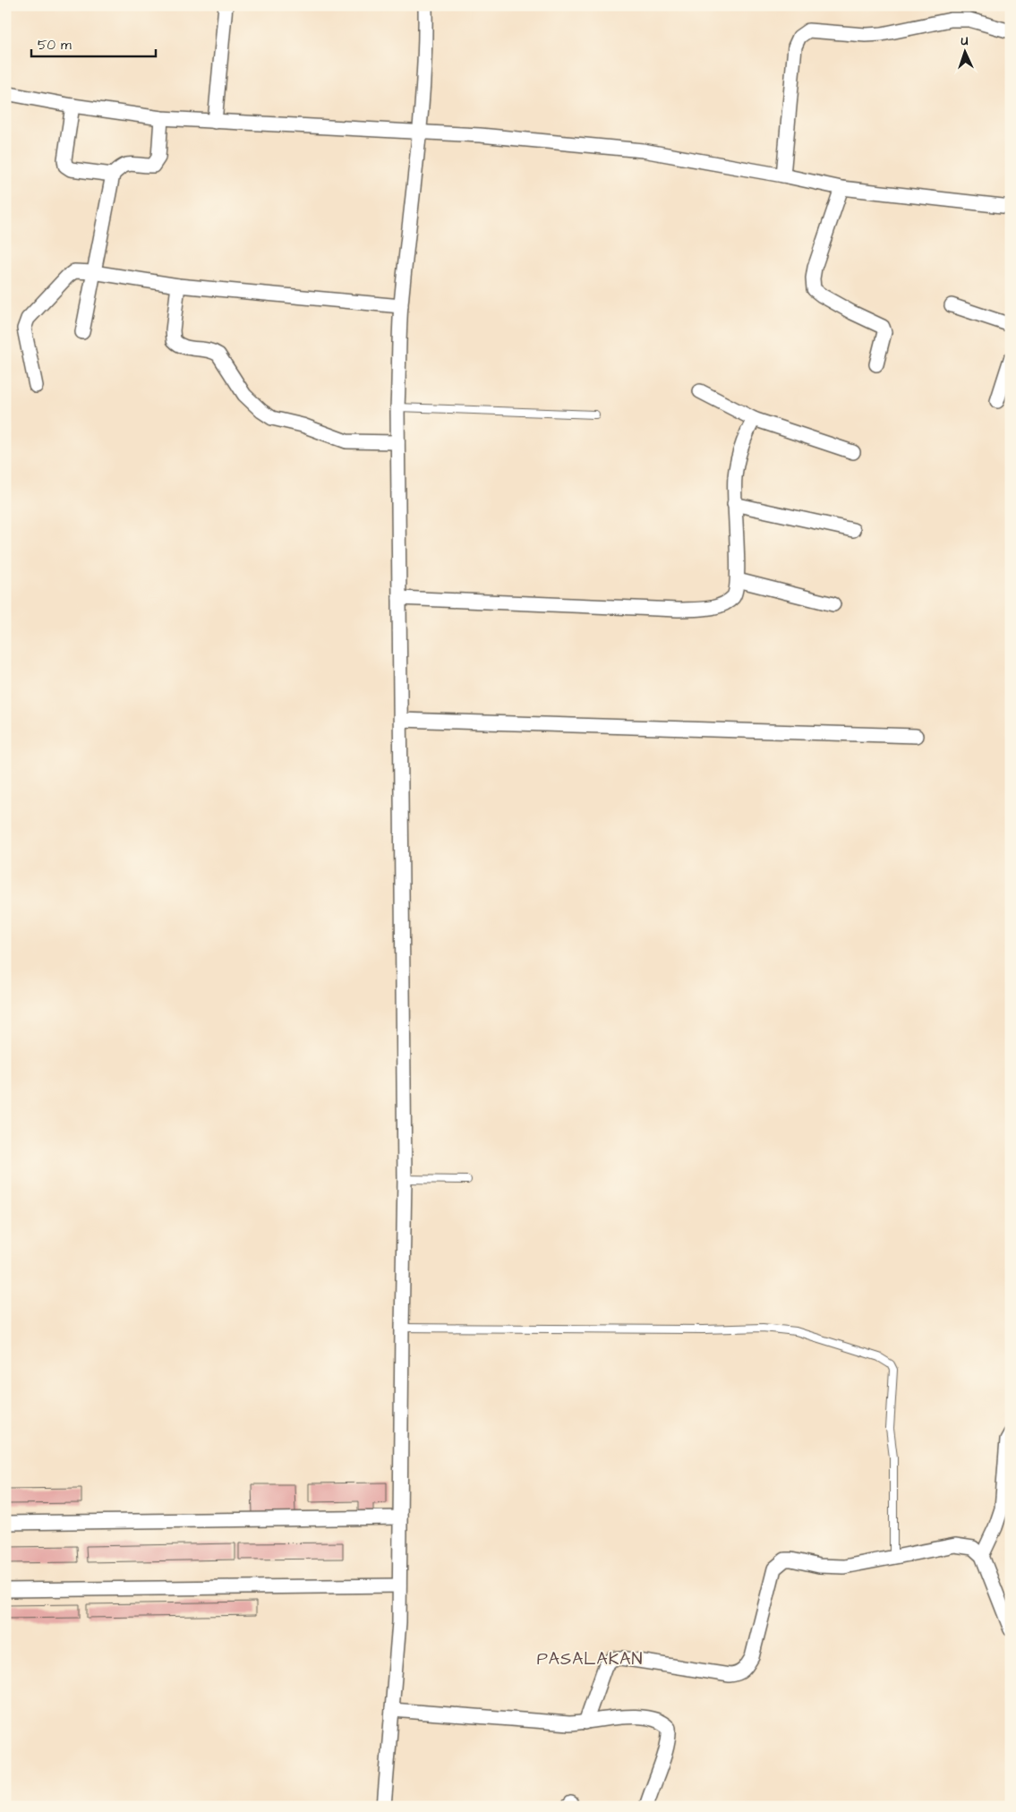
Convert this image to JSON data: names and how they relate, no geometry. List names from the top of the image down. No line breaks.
{"districts":["PASALAKAN"],"scale_bar":"50 m","north":"top"}
